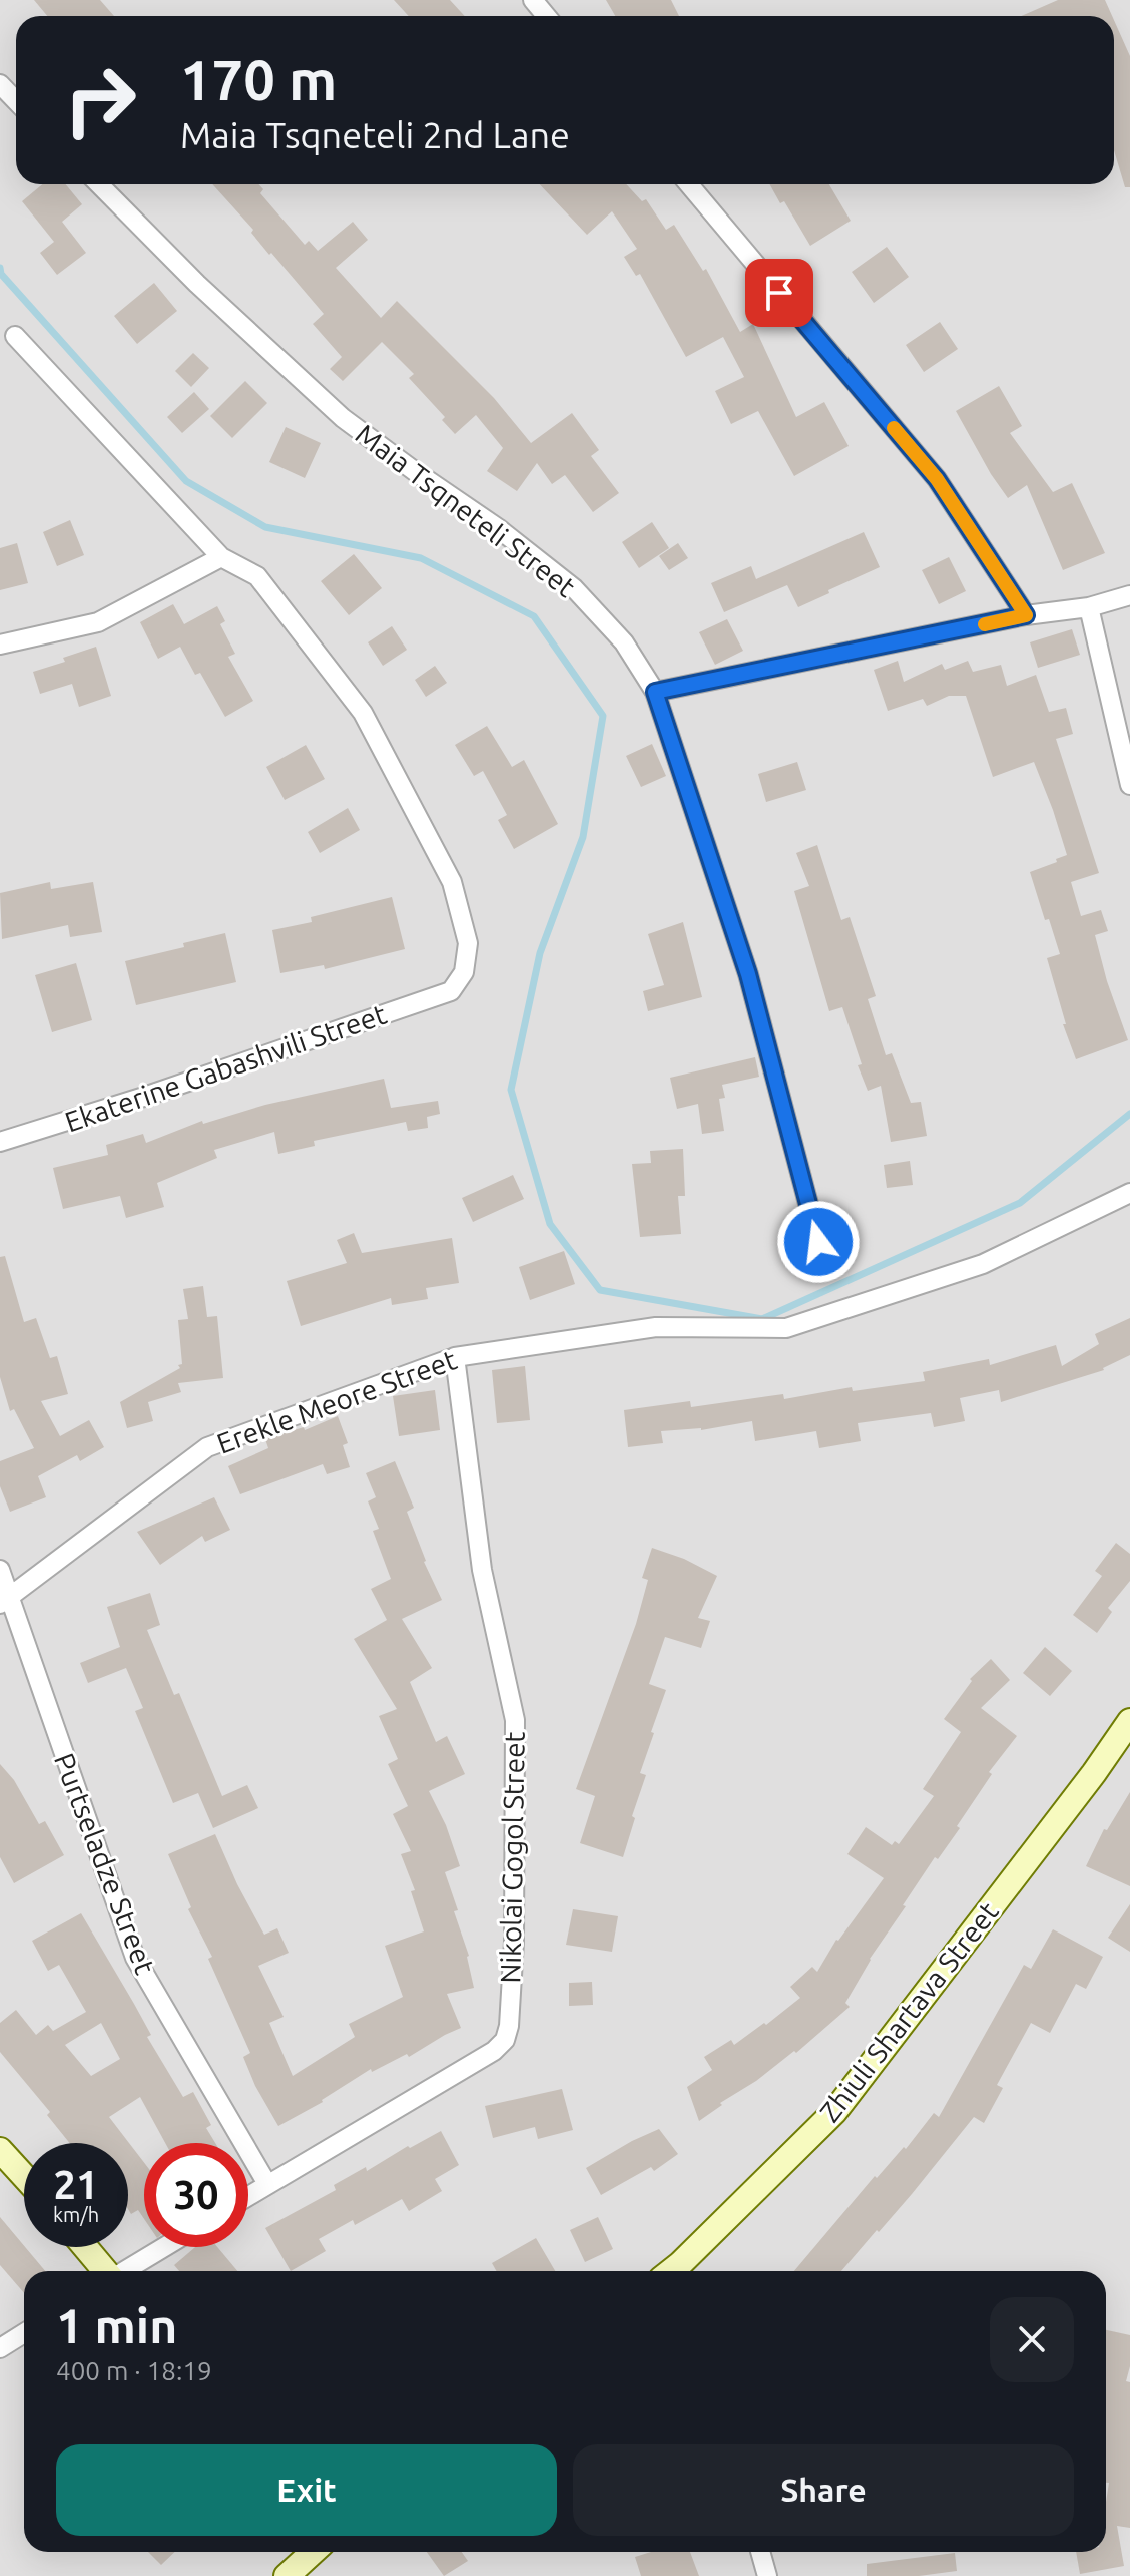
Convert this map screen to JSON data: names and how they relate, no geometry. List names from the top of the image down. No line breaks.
{"streets":{"street":["Maia Tsqneteli Street","Ekaterine Gabashvili Street","Erekle Meore Street","Nikolai Gogol Street","Purtseladze Street","Zhiuli Shartava Street"]},"crossings":[["Erekle Meore Street","Nikolai Gogol Street"],["Erekle Meore Street","Purtseladze Street"],["Nikolai Gogol Street","Purtseladze Street"]],"page":{"turn":["170 m","Maia Tsqneteli 2nd Lane"],"speed":"21 km/h","limit":"30","heading":["1 min","400 m · 18:19"],"buttons":["Exit","Share"]}}
